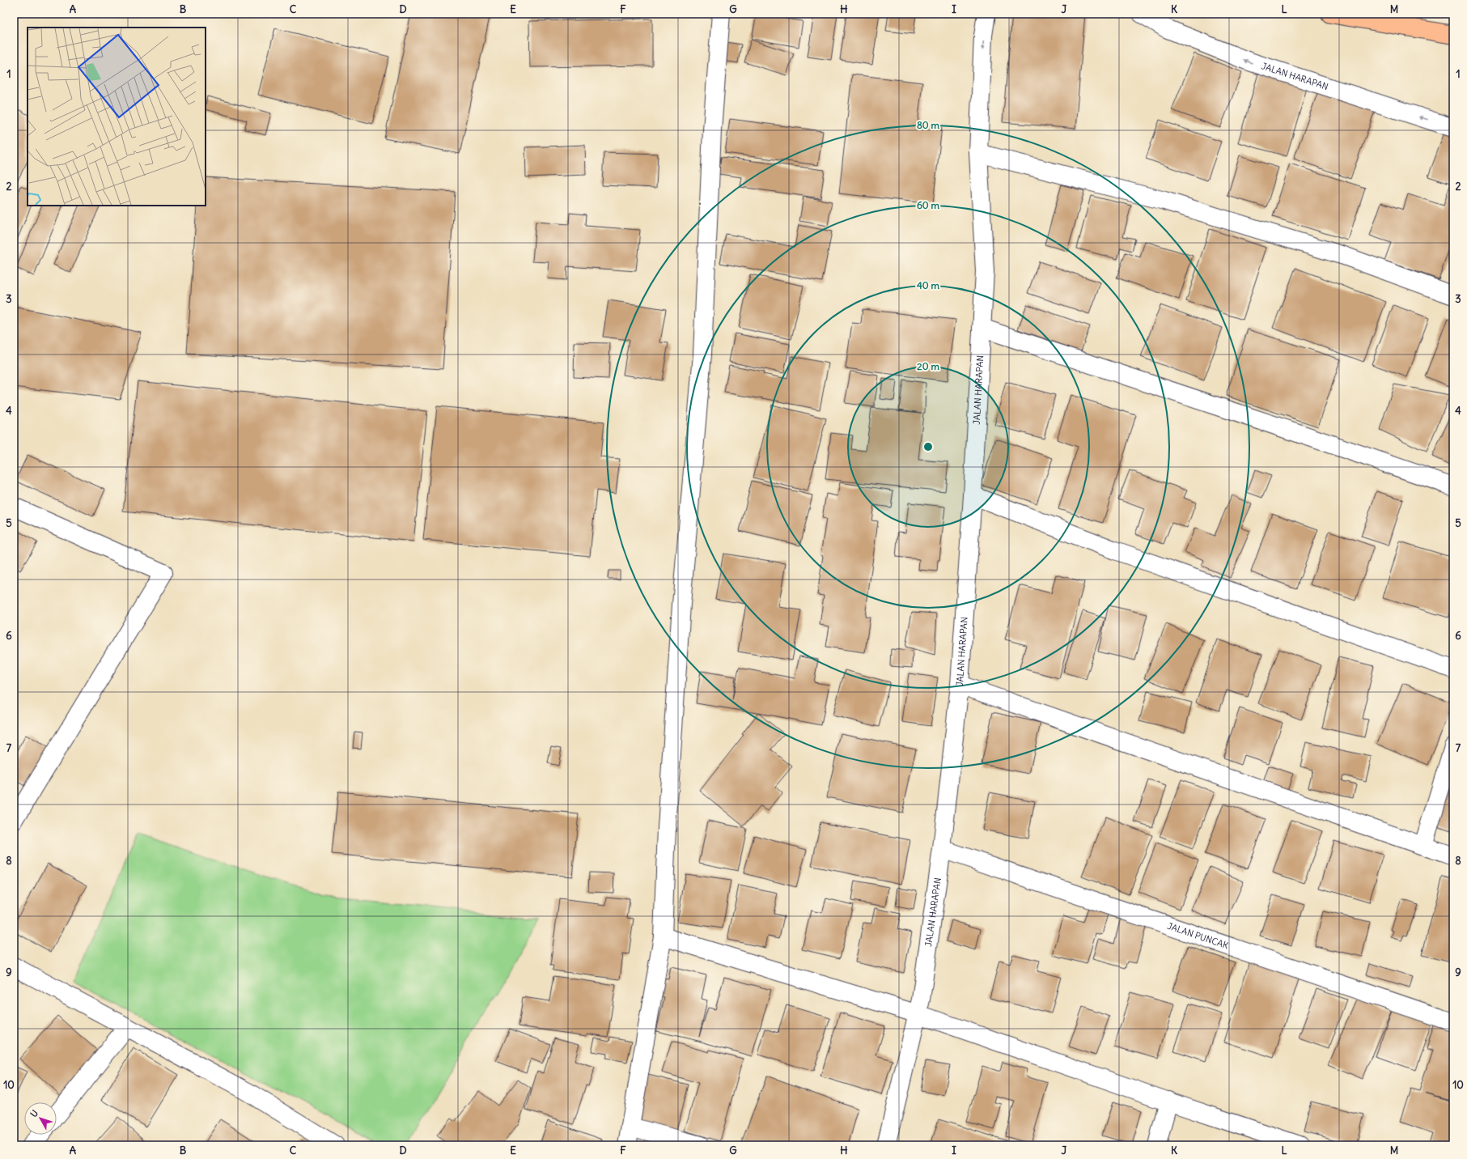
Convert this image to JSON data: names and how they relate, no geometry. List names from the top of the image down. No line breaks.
{"streets":{"street":["JALAN HARAPAN","JALAN PUNCAK"]},"crossings":[["JALAN HARAPAN","JALAN PUNCAK"]],"north":"top left","grid":{"columns":["A","B","C","D","E","F","G","H","I","J","K","L","M"],"rows":["1","2","3","4","5","6","7","8","9","10"]},"rings":["80 m","60 m","40 m","20 m"]}
